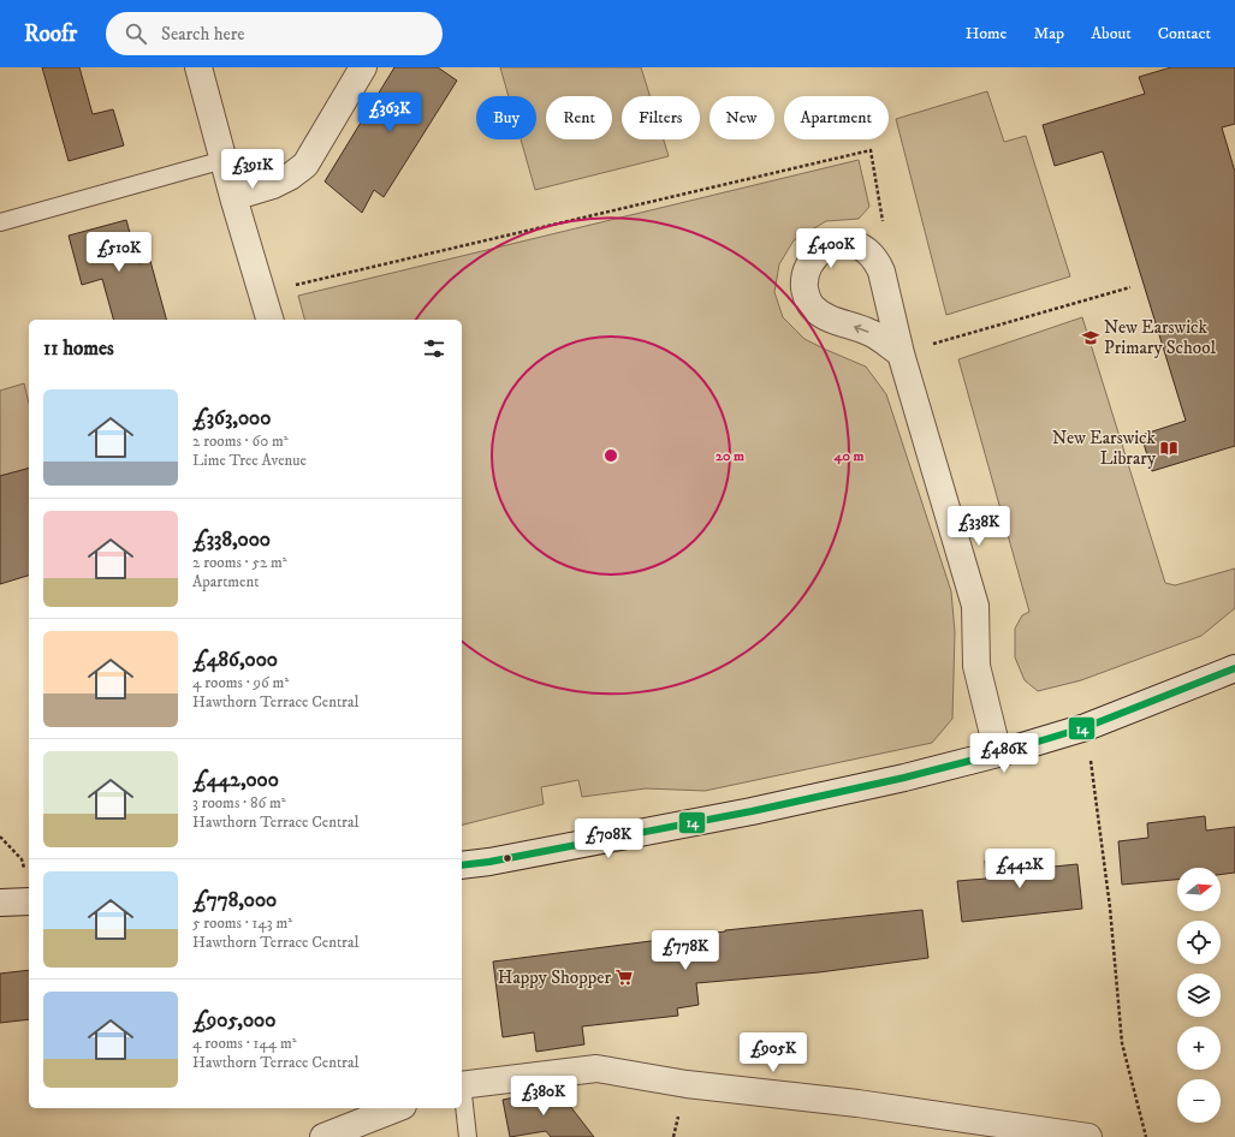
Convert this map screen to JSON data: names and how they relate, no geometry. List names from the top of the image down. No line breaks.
{"places":{"school or university":["New Earswick Primary School"],"library":["New Earswick Library"],"supermarket":["Happy Shopper"]},"lines":["transit line 14"],"north":"right","page":{"header":"Roofr","search":"Search here","nav":["Home","Map","About","Contact"],"price":["£363K","£391K","£400K","£510K","£338K","£486K","£708K","£442K","£778K","£905K","£380K"],"chip":["Buy","Rent","Filters","New","Apartment"],"heading":"11 homes","list":[{"name":"£363,000","note":"2 rooms · 60 m² · Lime Tree Avenue"},{"name":"£338,000","note":"2 rooms · 52 m² · Apartment"},{"name":"£486,000","note":"4 rooms · 96 m² · Hawthorn Terrace Central"},{"name":"£442,000","note":"3 rooms · 86 m² · Hawthorn Terrace Central"},{"name":"£778,000","note":"5 rooms · 143 m² · Hawthorn Terrace Central"},{"name":"£905,000","note":"4 rooms · 144 m² · Hawthorn Terrace Central"}],"map_buttons":["+","−"]},"rings":["20 m","40 m"]}
